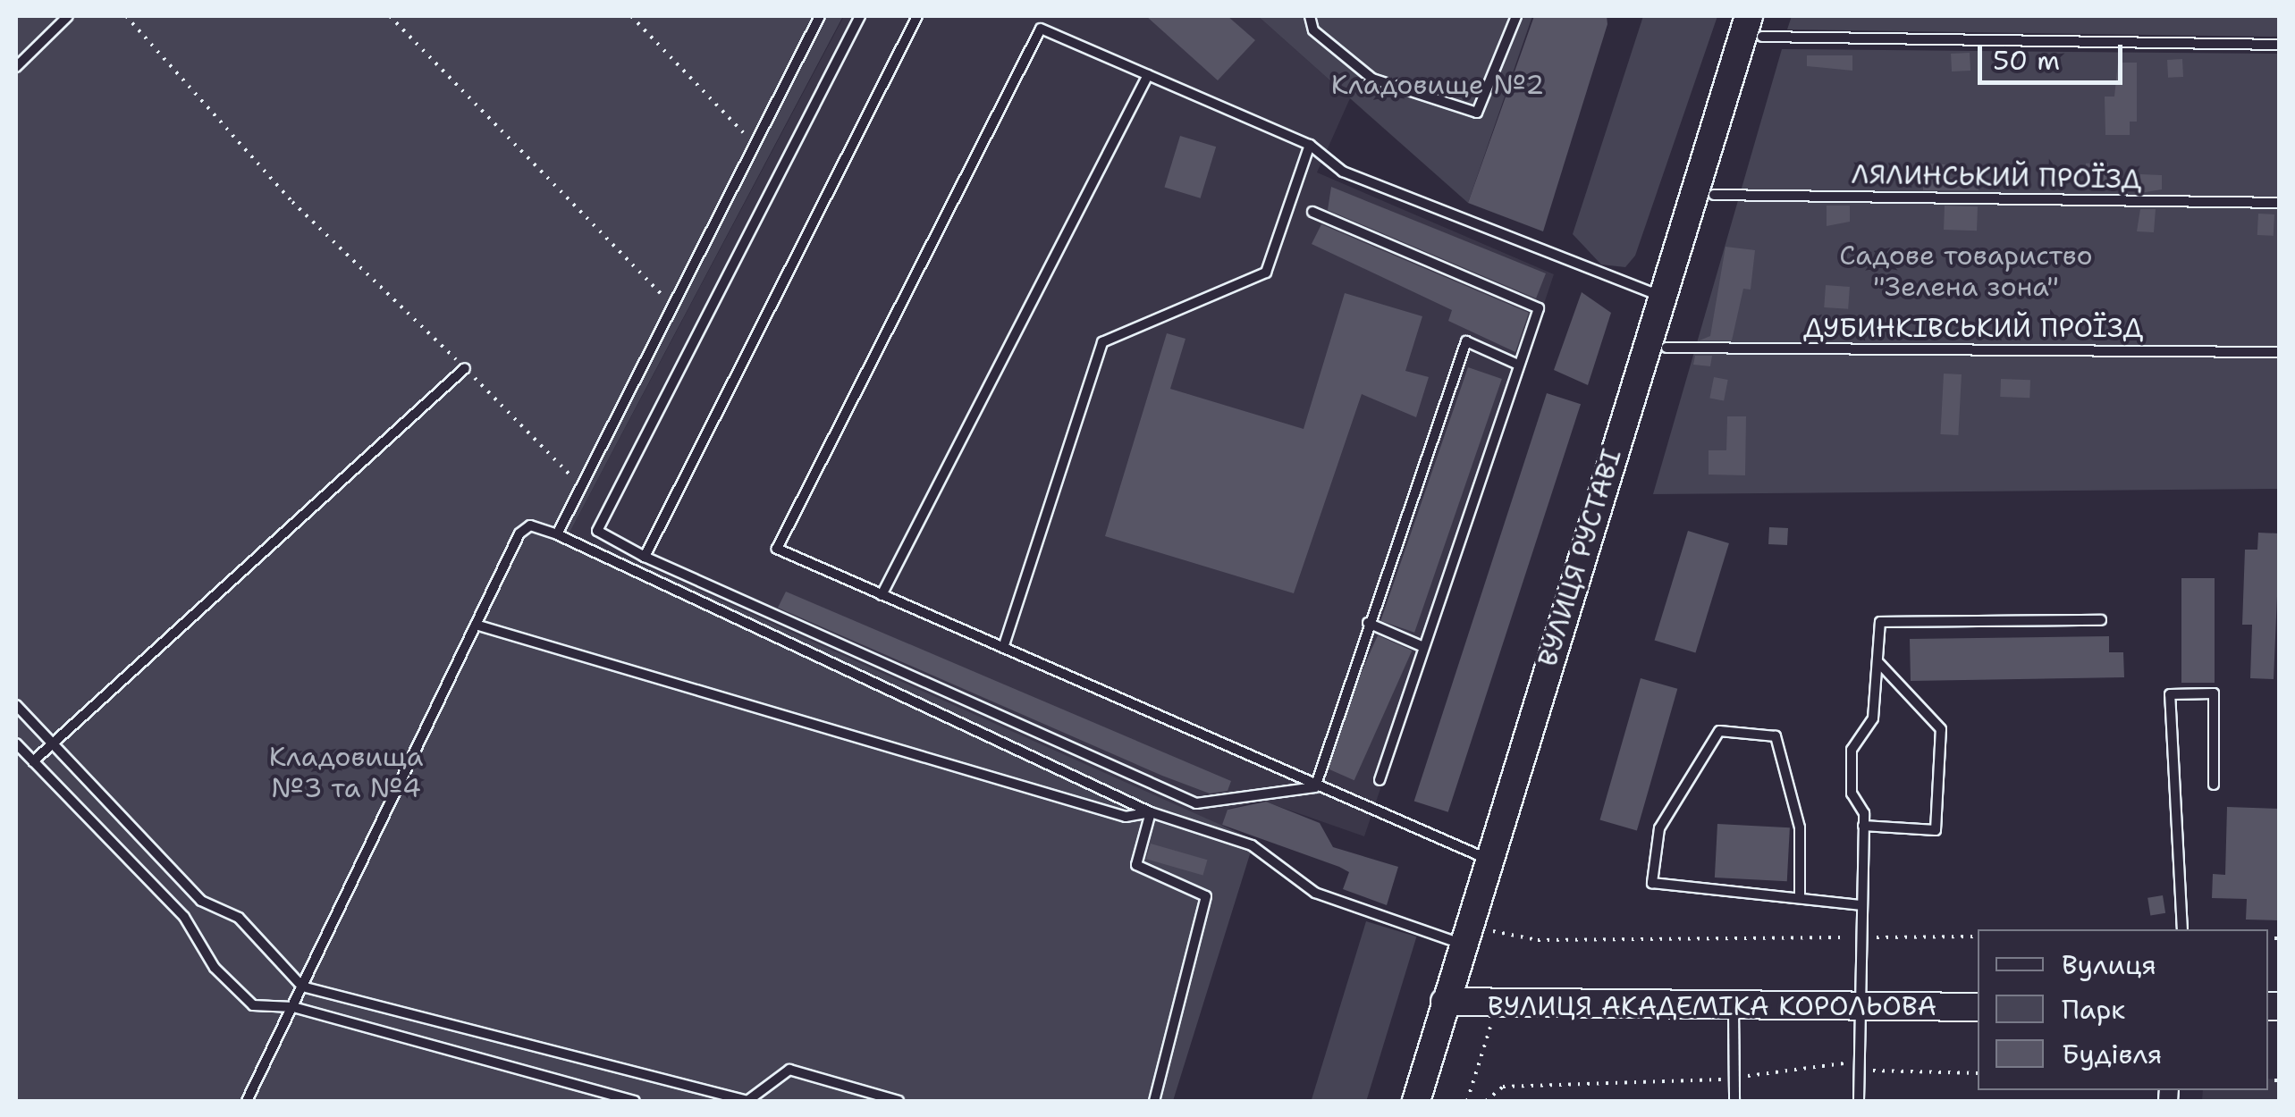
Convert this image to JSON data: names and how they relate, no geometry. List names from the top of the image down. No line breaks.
{"streets":{"main road":["ВУЛИЦЯ РУСТАВІ","ВУЛИЦЯ АКАДЕМІКА КОРОЛЬОВА"],"lane":["ЛЯЛИНСЬКИЙ ПРОЇЗД","ДУБИНКІВСЬКИЙ ПРОЇЗД"]},"crossings":[["ВУЛИЦЯ РУСТАВІ","ВУЛИЦЯ АКАДЕМІКА КОРОЛЬОВА"]],"parks":["Кладовище №2","Садове товариство \"Зелена зона\"","Кладовища №3 та №4"],"legend":["Вулиця","Парк","Будівля"],"scale_bar":"50 m"}
